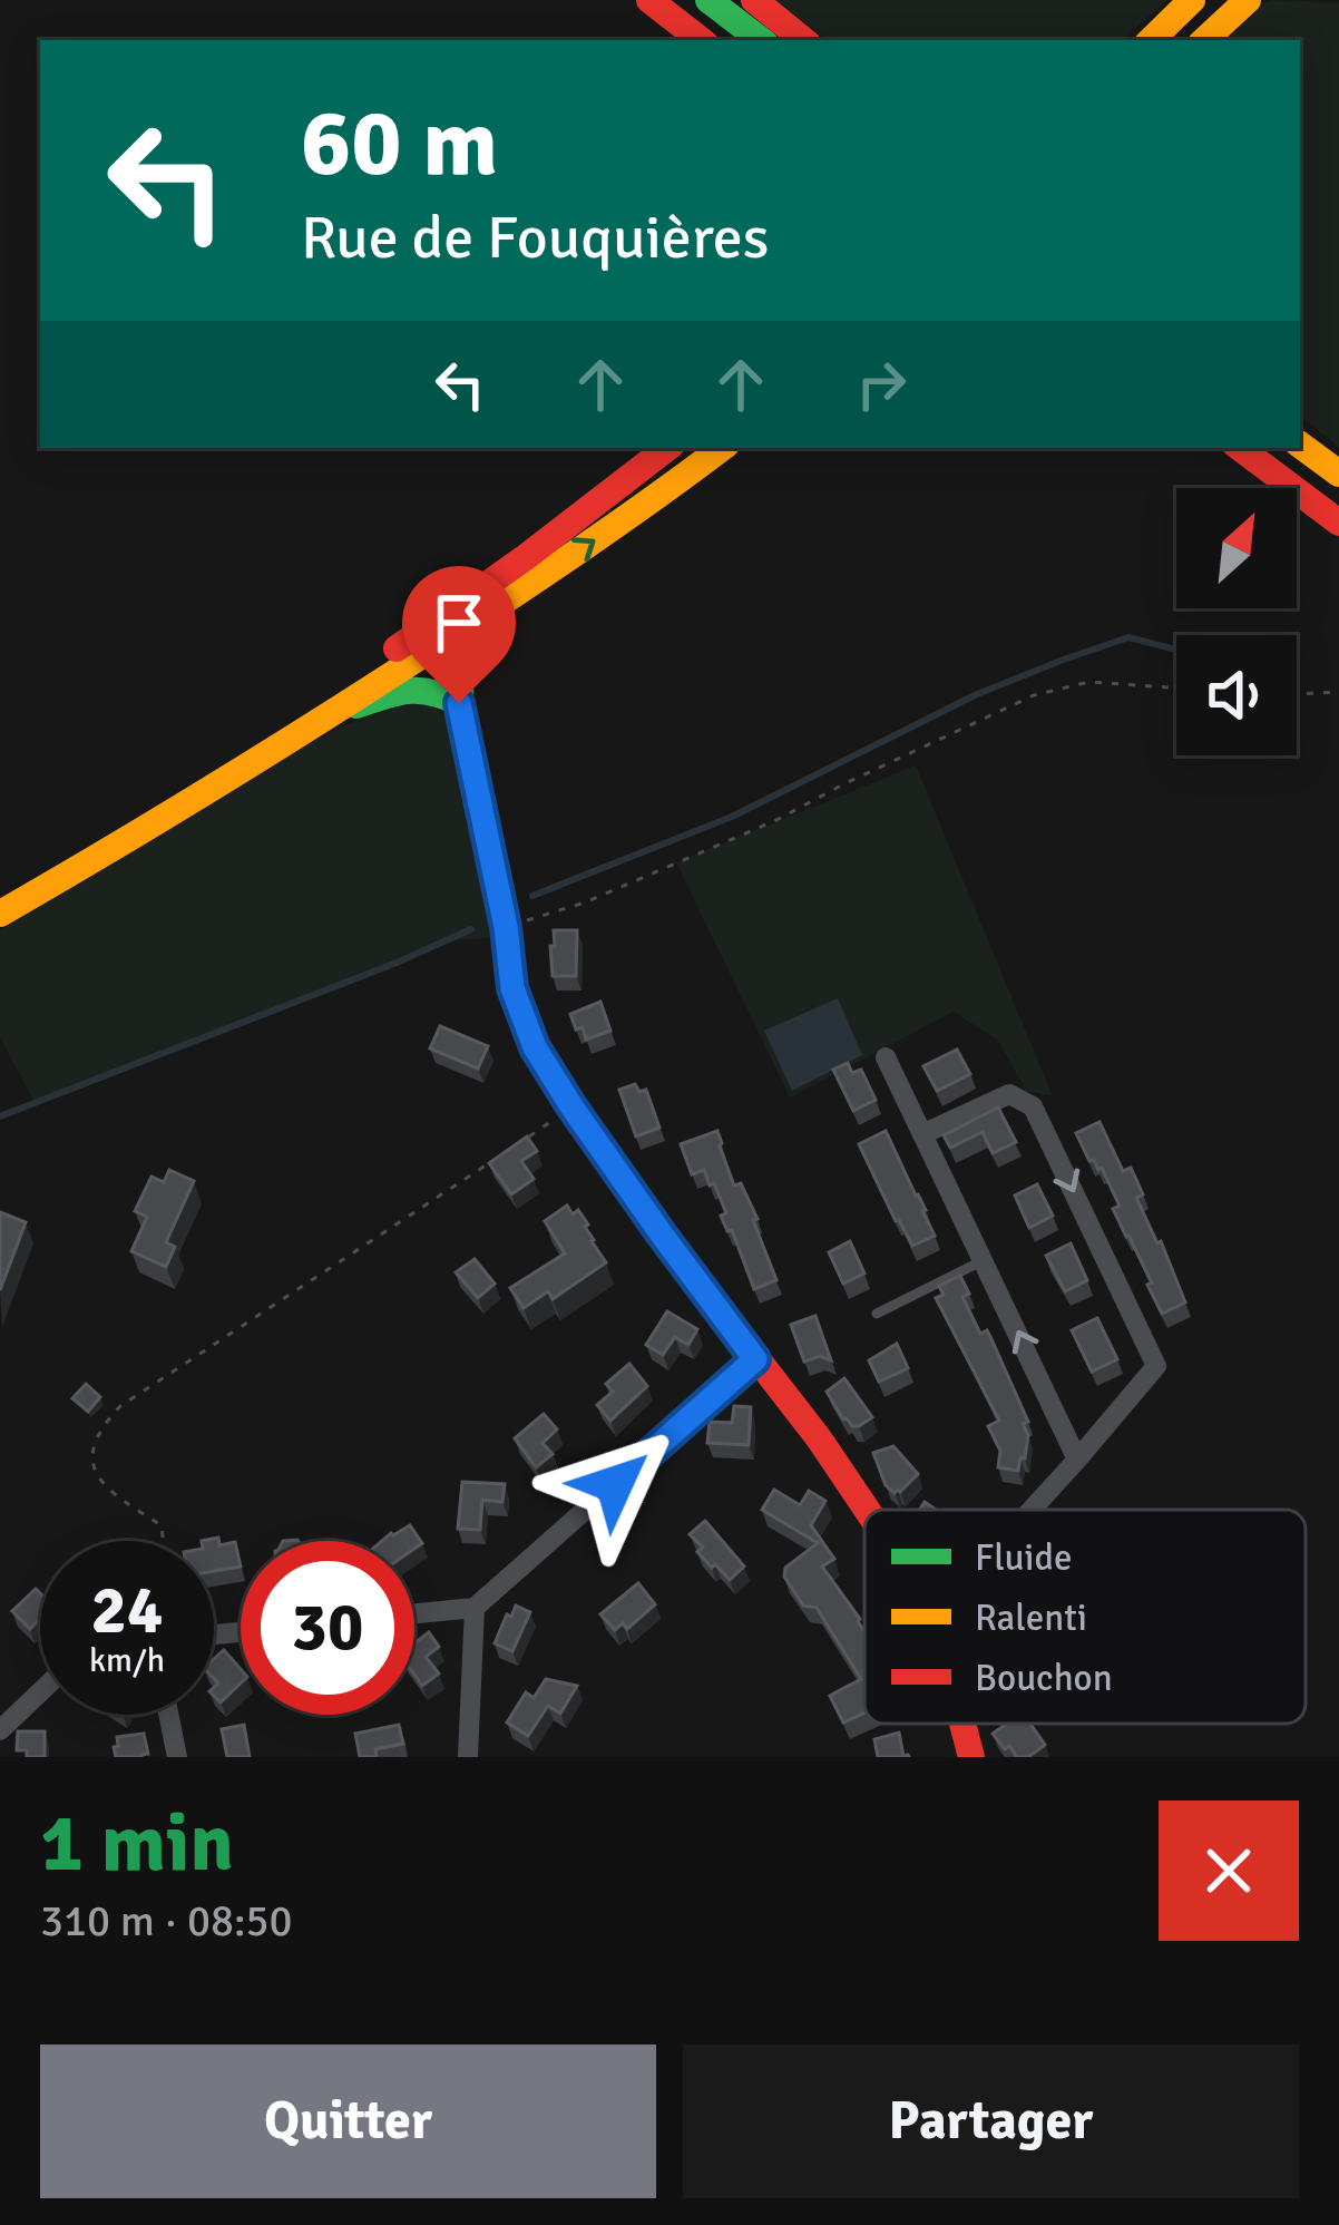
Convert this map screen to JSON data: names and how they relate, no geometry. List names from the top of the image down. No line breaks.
{"legend":["Fluide","Ralenti","Bouchon"],"north":"top right","page":{"turn":["60 m","Rue de Fouquières"],"speed":"24 km/h","limit":"30","heading":["1 min","310 m · 08:50"],"buttons":["Quitter","Partager"]}}
